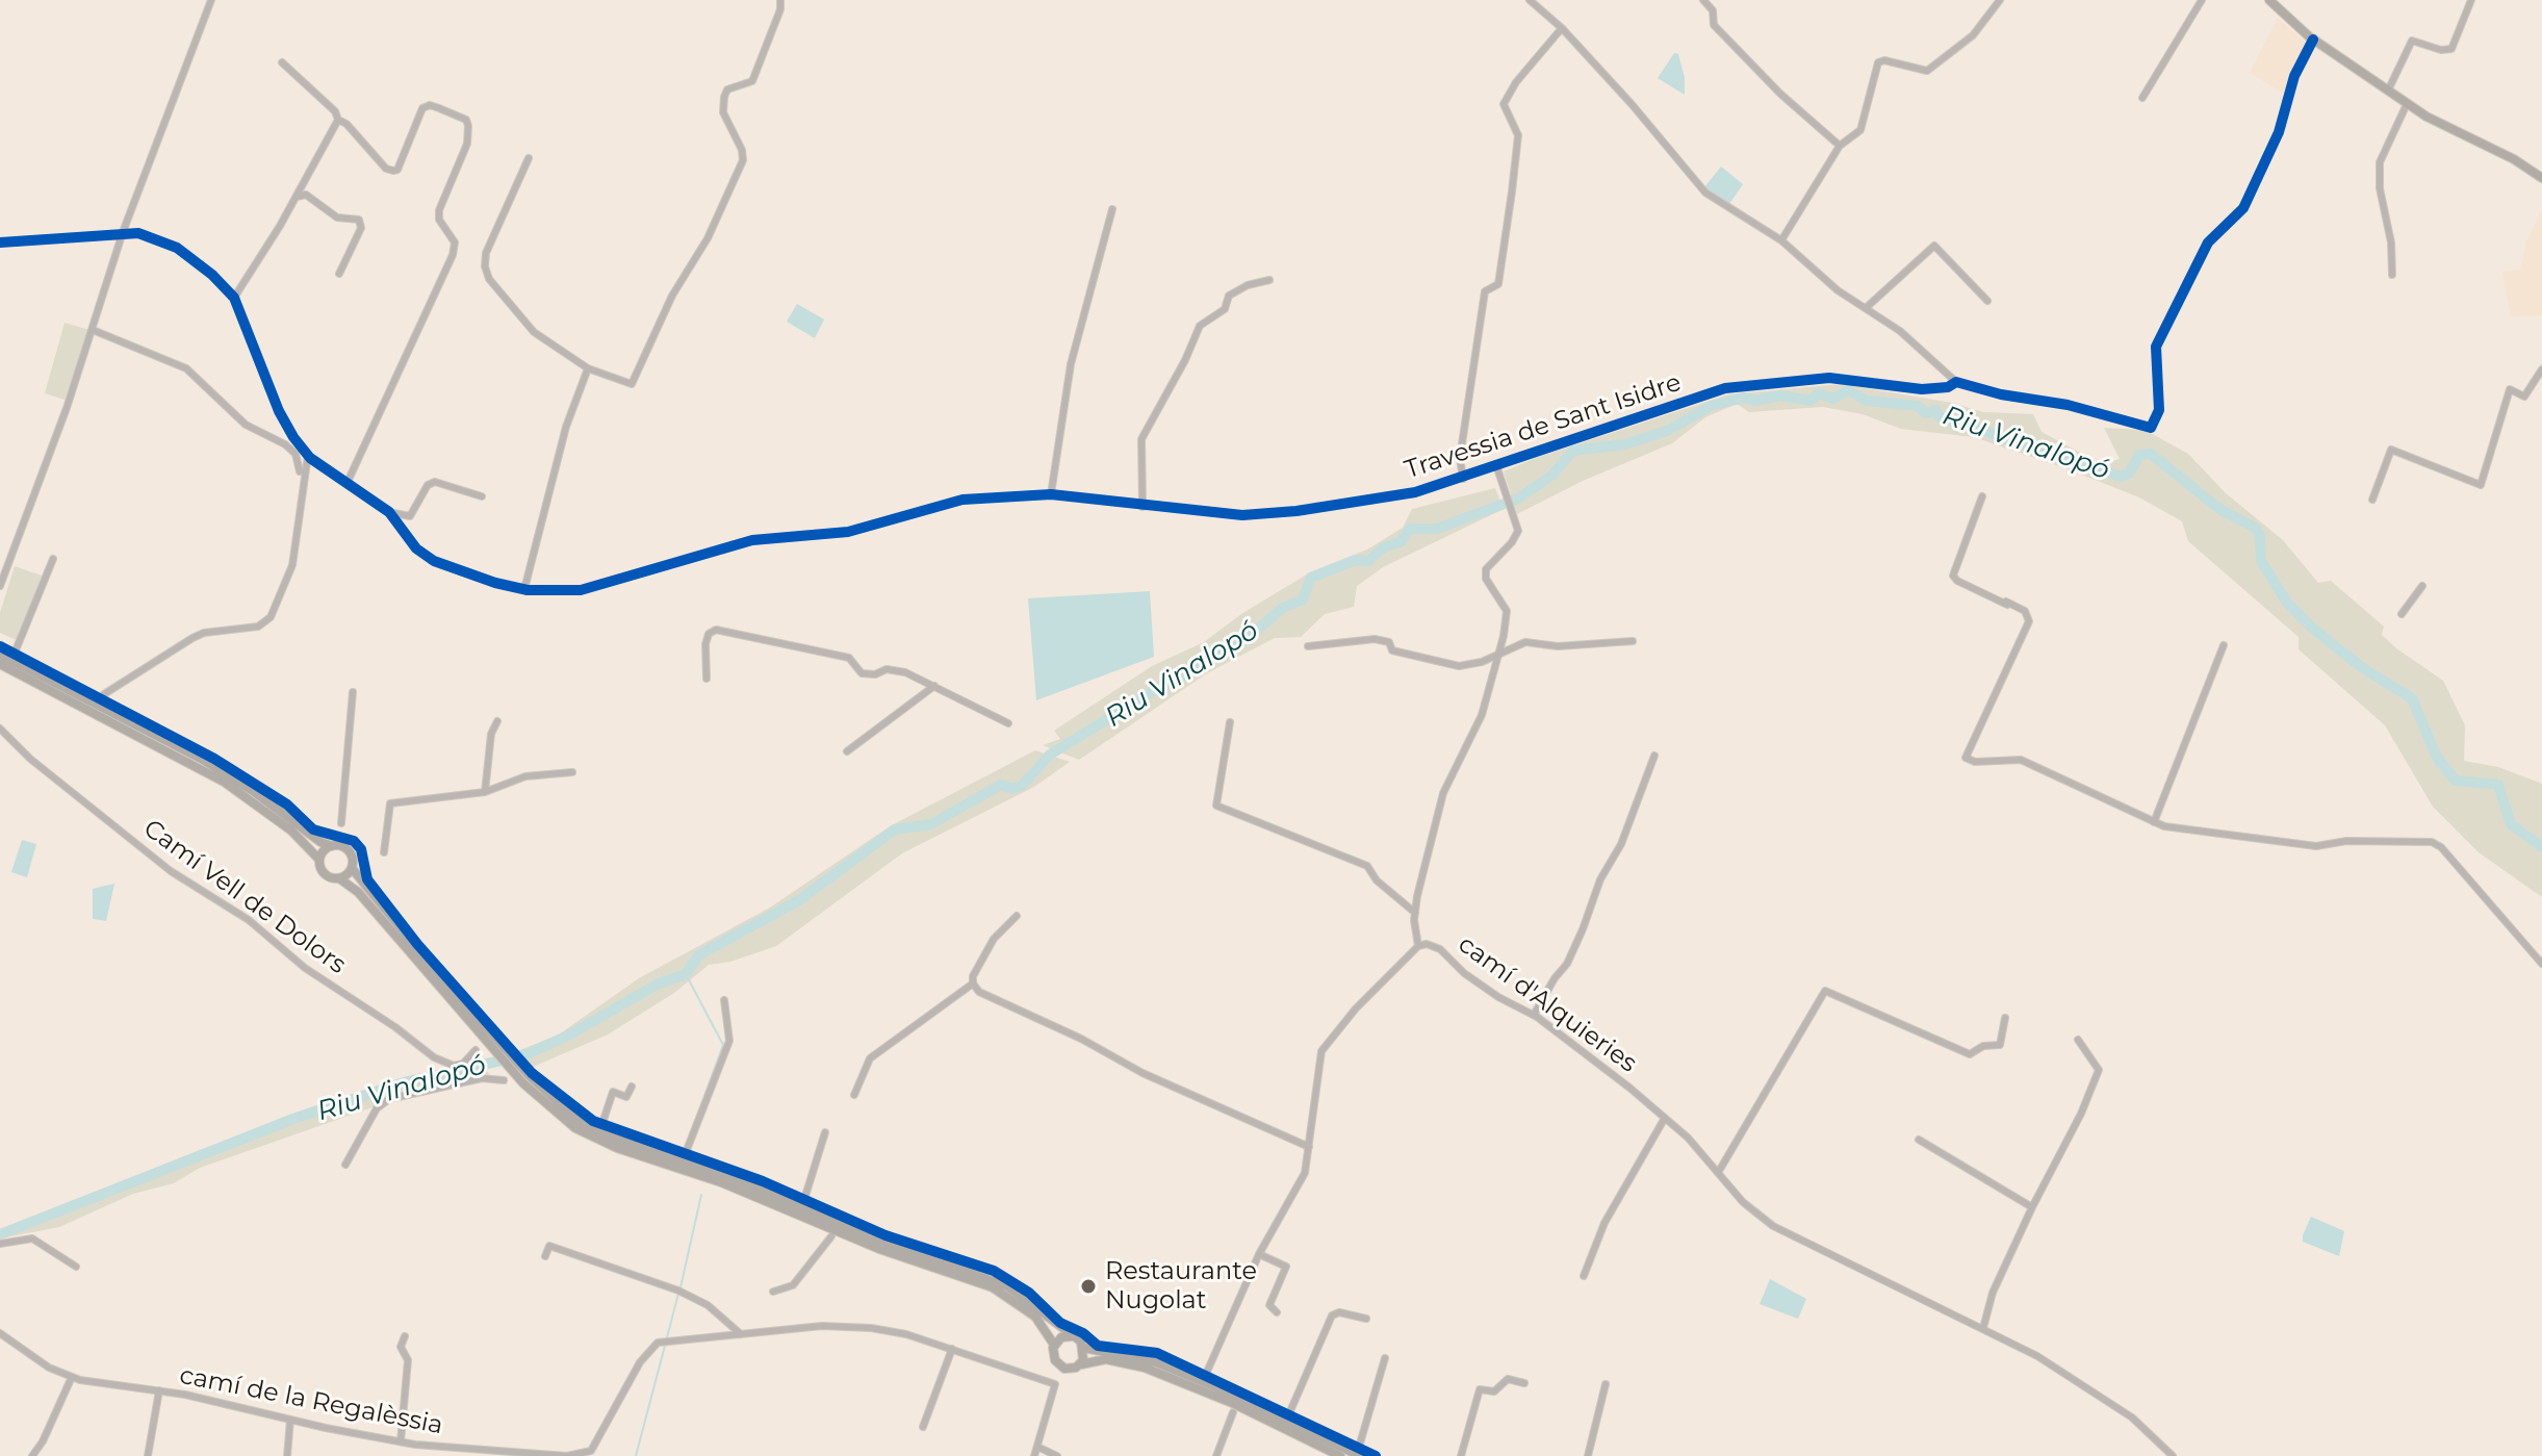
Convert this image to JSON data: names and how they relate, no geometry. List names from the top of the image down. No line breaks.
{"streets":{"street":["Travessia de Sant Isidre","Camí Vell de Dolors","camí d'Alquieries","camí de la Regalèssia"]},"water":["Riu Vinalopó"],"places":["Restaurante Nugolat"]}
